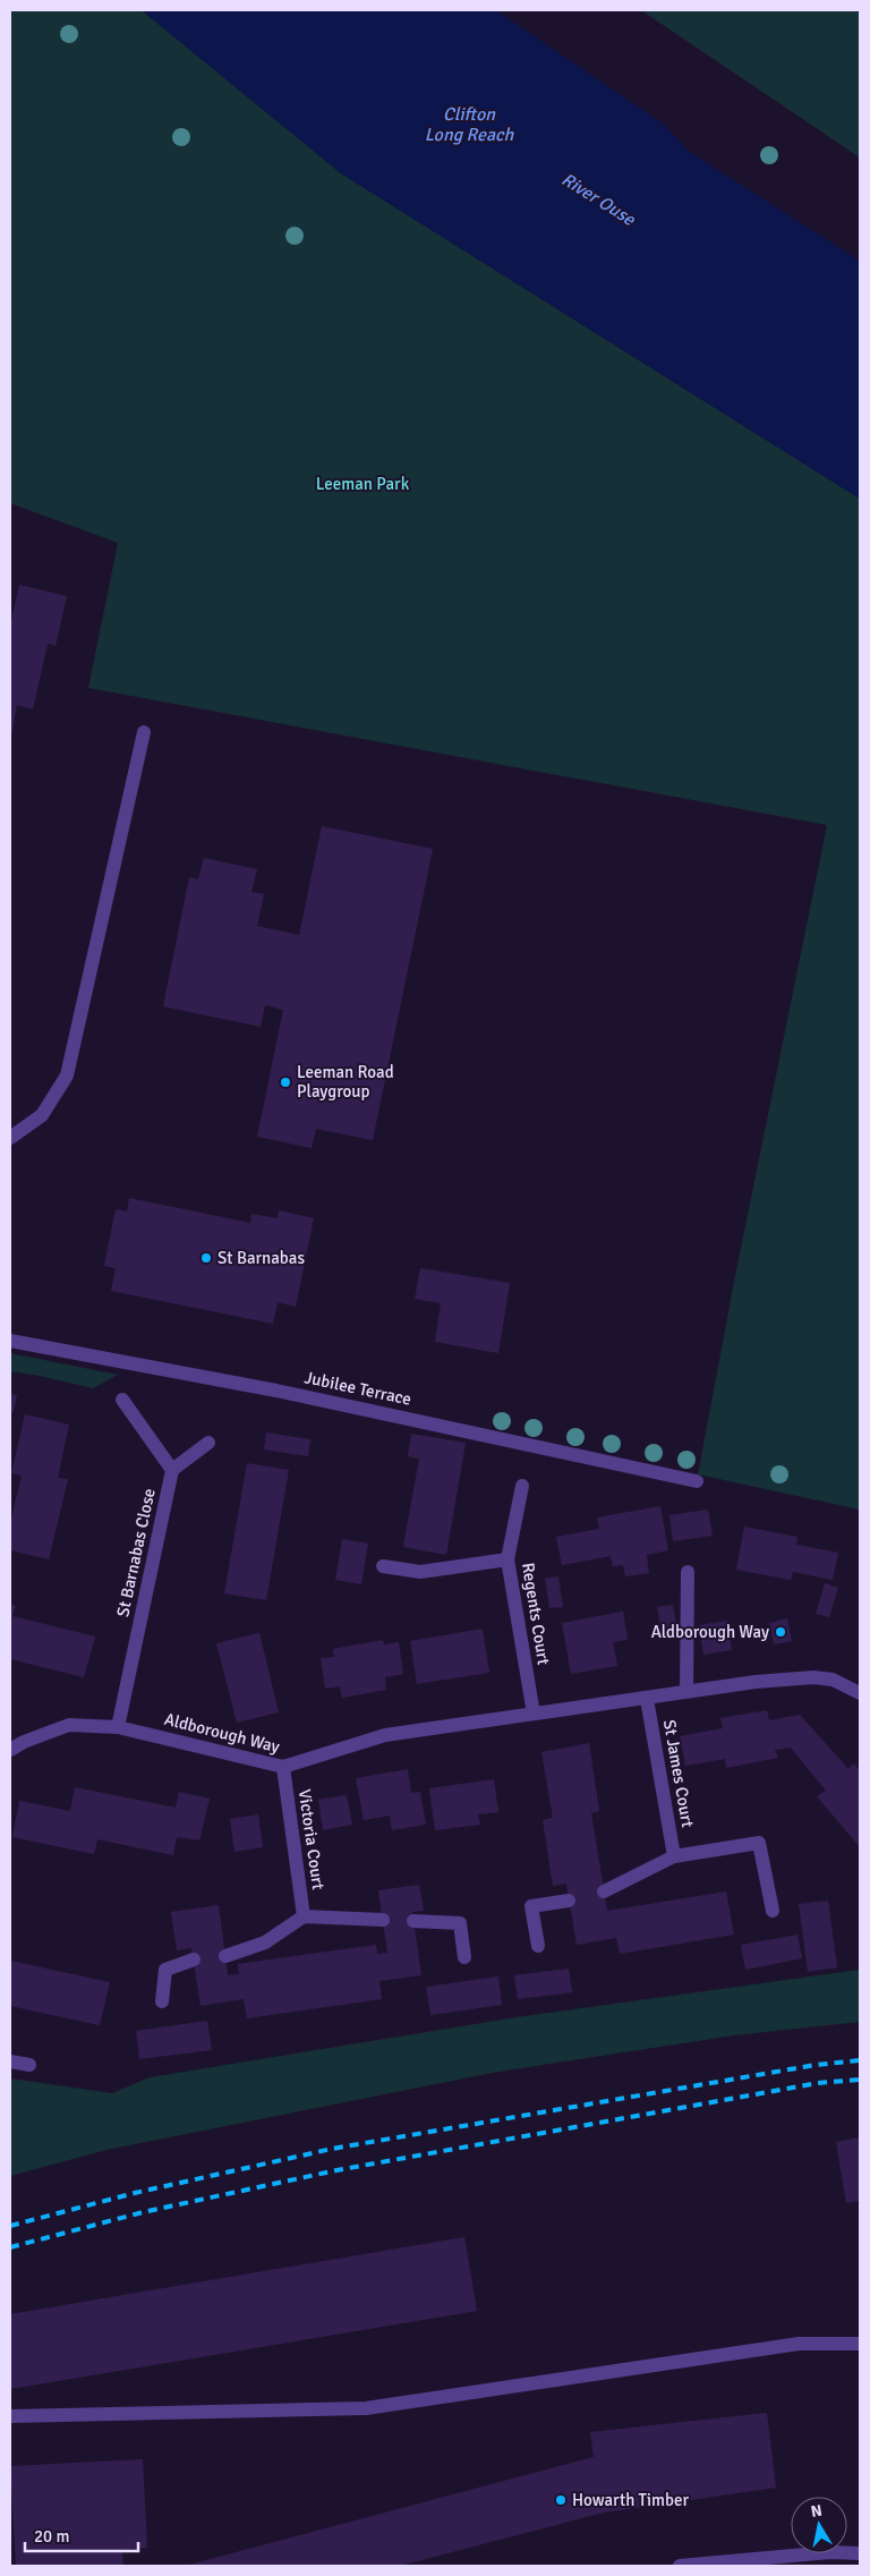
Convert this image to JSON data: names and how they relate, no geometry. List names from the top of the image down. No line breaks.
{"streets":{"street":["Jubilee Terrace","St Barnabas Close","Regents Court","Aldborough Way","St James Court","Victoria Court"]},"crossings":[["St Barnabas Close","Aldborough Way"],["Regents Court","Aldborough Way"],["Aldborough Way","St James Court"],["Aldborough Way","Victoria Court"]],"water":["Clifton Long Reach","River Ouse"],"parks":["Leeman Park"],"places":["Leeman Road Playgroup","St Barnabas","Aldborough Way","Howarth Timber"],"scale_bar":"20 m","north":"top"}
